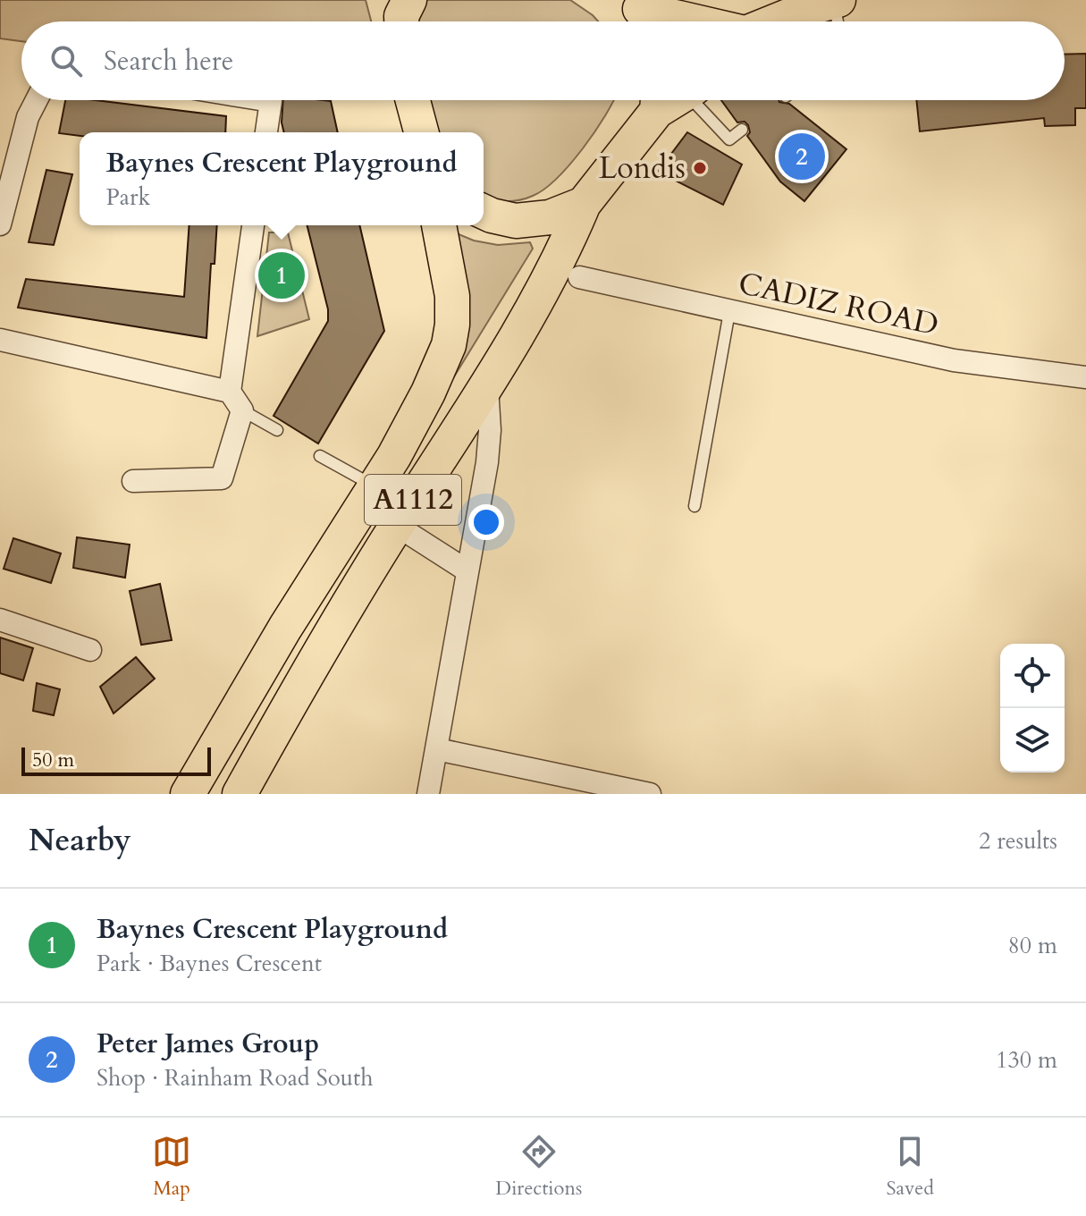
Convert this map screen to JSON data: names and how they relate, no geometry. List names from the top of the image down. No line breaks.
{"streets":{"main road":["A1112"],"street":["CADIZ ROAD"]},"places":["Londis"],"scale_bar":"50 m","page":{"search":"Search here","pins":["2","1"],"popup":["Baynes Crescent Playground","Park"],"scale":"50 m","heading":["Nearby","2 results"],"list":[{"mark":"1","name":"Baynes Crescent Playground","note":"Park · Baynes Crescent","value":"80 m"},{"mark":"2","name":"Peter James Group","note":"Shop · Rainham Road South","value":"130 m"}],"nav":["Map","Directions","Saved"]}}
